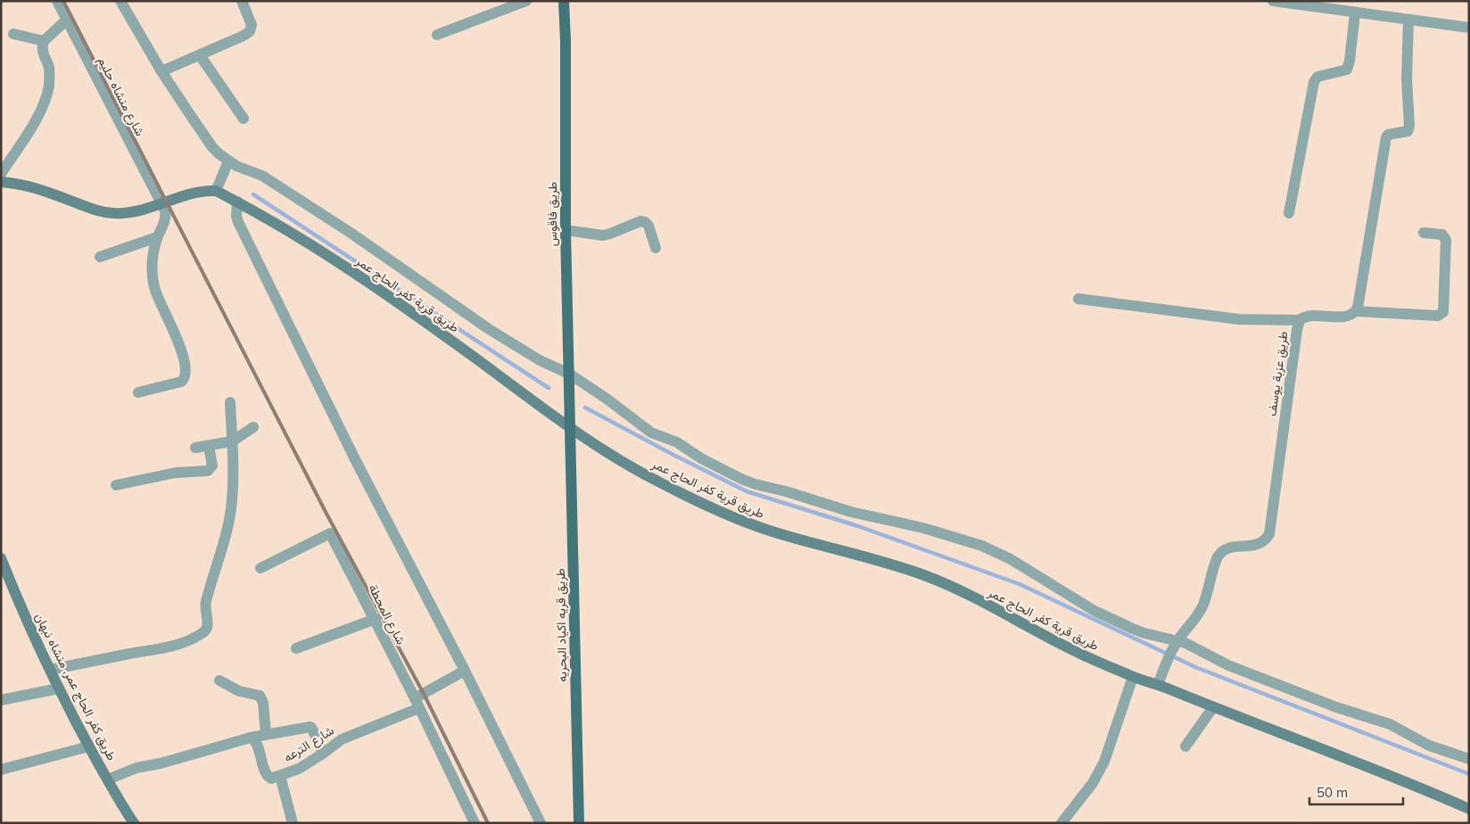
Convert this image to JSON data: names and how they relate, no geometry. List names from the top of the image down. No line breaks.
{"streets":{"main road":["طريق فاقوس","طريق قريه اكياد البحريه"],"street":["شارع منشاه حليم","طريق قرية كفر الحاج عمر","طريق عزبة يوسف","شارع المحطة","طريق كفر الحاج عمر, منشاه نبهان","شارع الترعه"]},"crossings":[["طريق فاقوس","طريق قرية كفر الحاج عمر"],["طريق فاقوس","طريق قريه اكياد البحريه"],["طريق قرية كفر الحاج عمر","طريق عزبة يوسف"],["طريق قرية كفر الحاج عمر","طريق قريه اكياد البحريه"],["شارع المحطة","شارع الترعه"]],"scale_bar":"50 m"}
